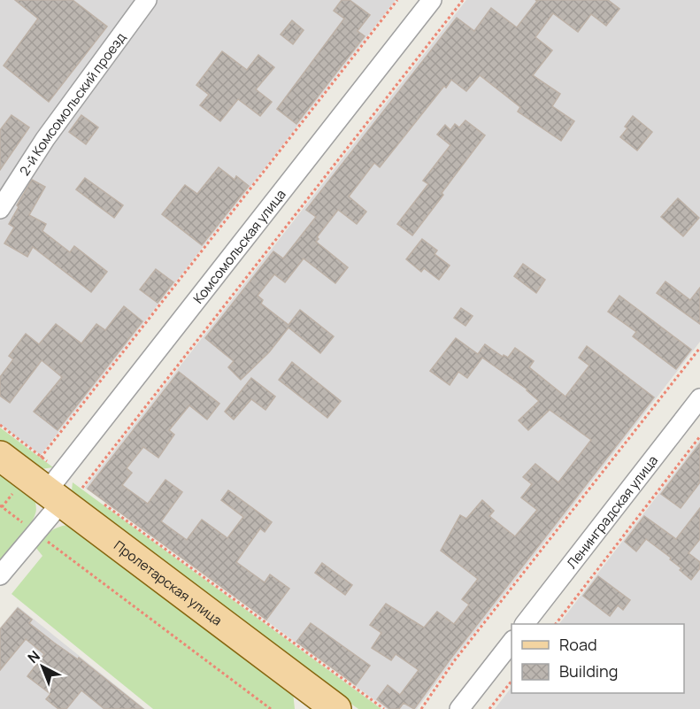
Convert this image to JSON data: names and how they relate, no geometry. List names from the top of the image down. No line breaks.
{"streets":{"main road":["Пролетарская улица"],"street":["2-й Комсомольский проезд","Комсомольская улица","Ленинградская улица"]},"crossings":[["Комсомольская улица","Пролетарская улица"]],"legend":["Road","Building"],"north":"top left"}
